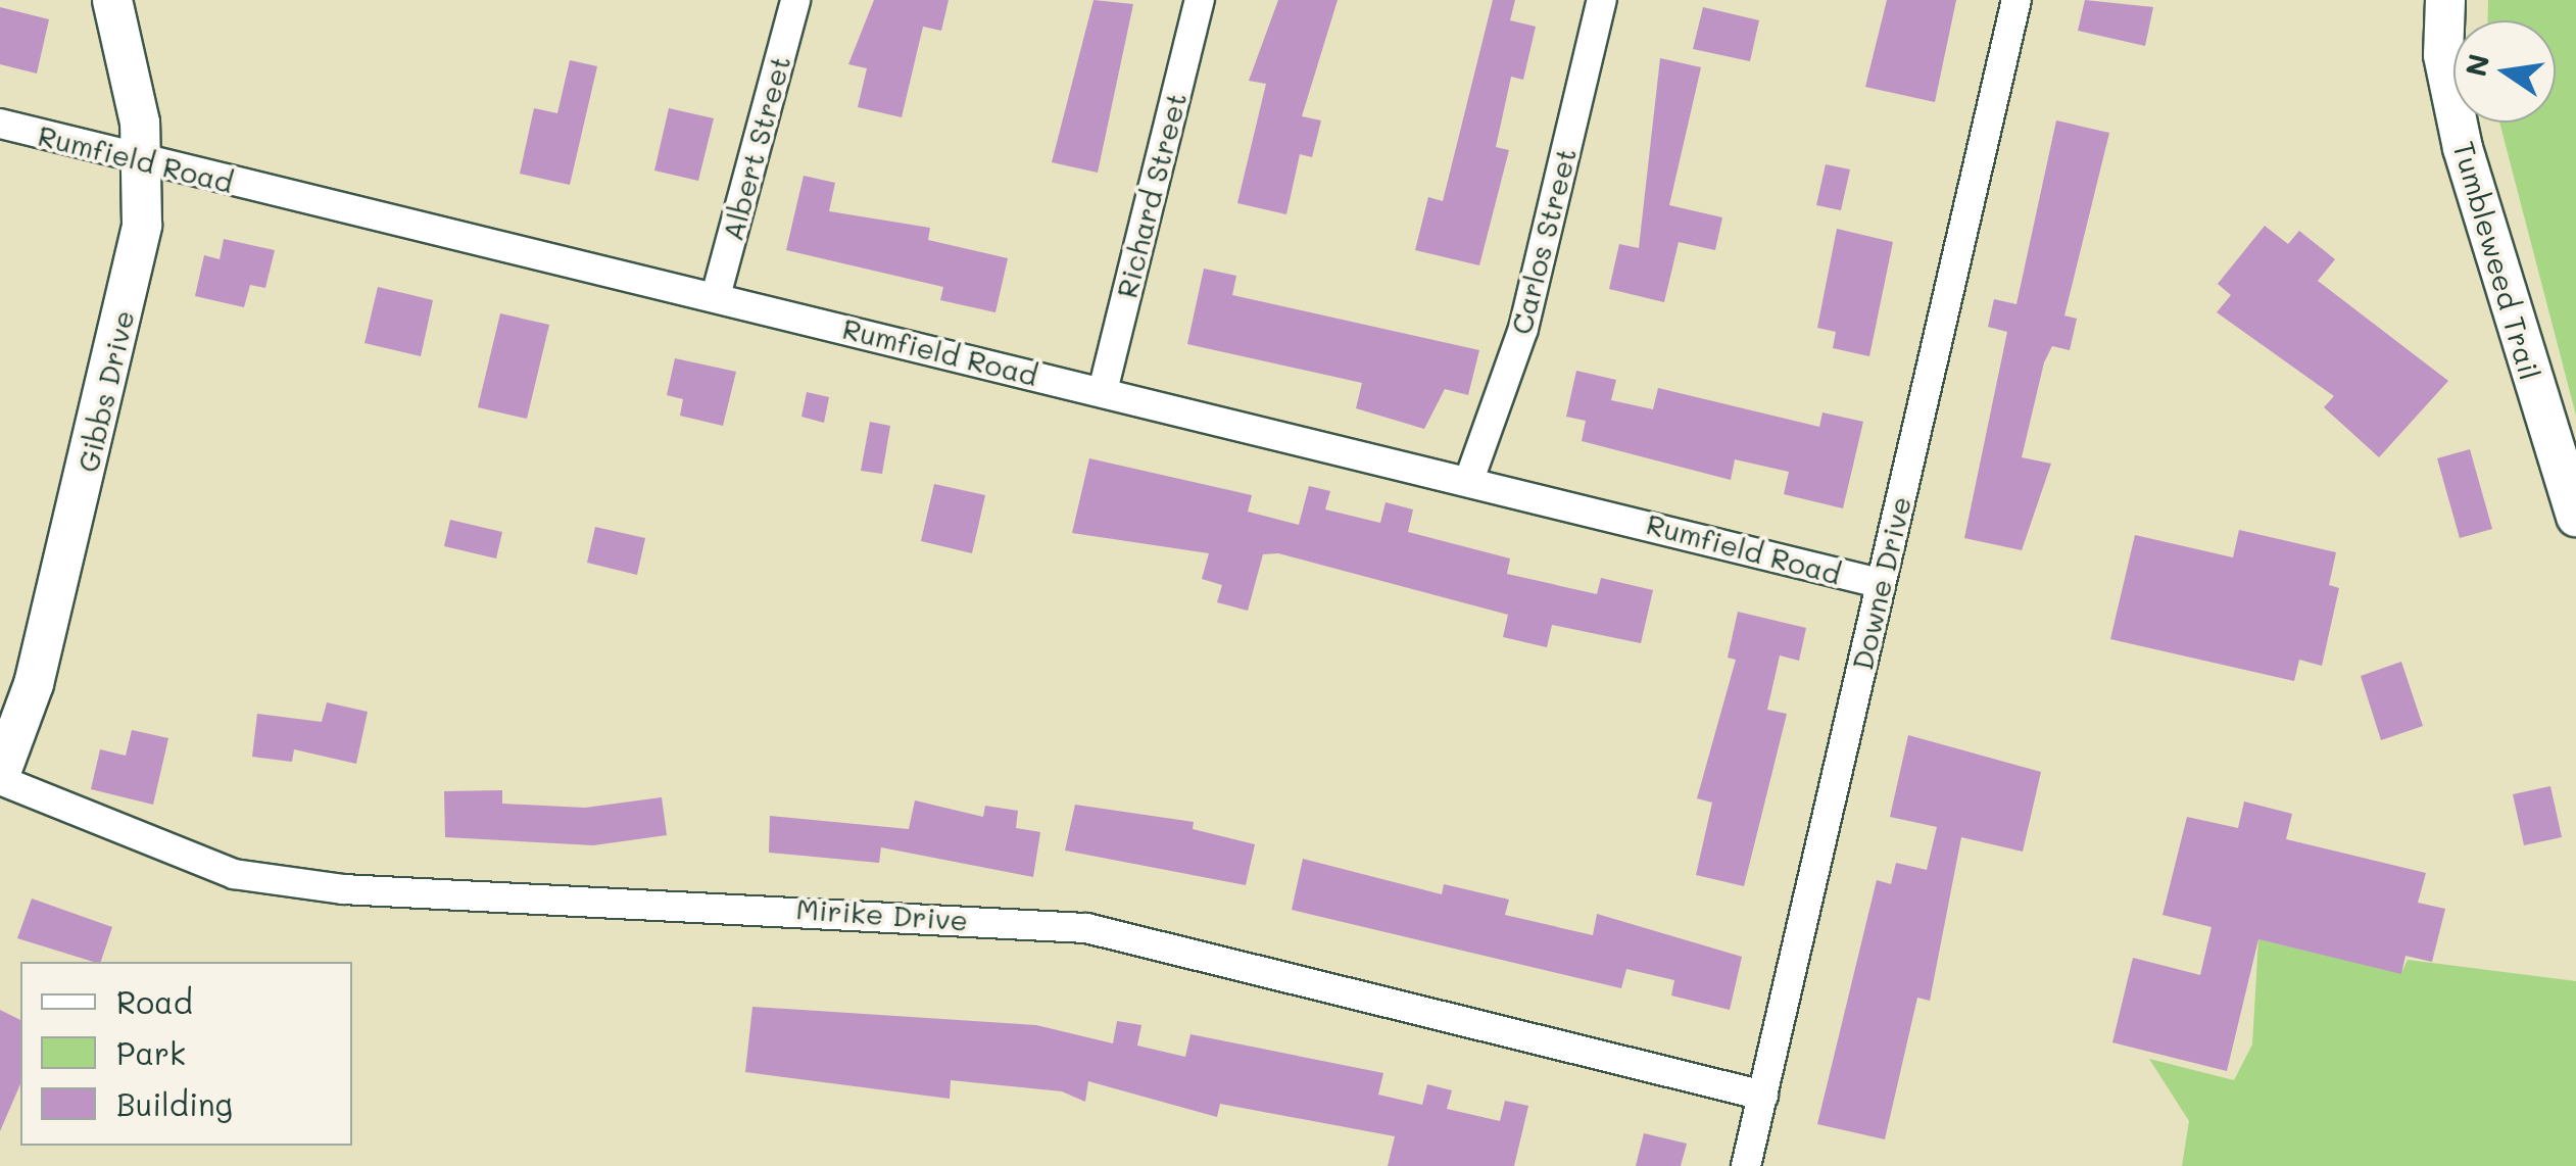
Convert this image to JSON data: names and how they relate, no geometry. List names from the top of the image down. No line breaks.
{"streets":{"street":["Albert Street","Rumfield Road","Richard Street","Carlos Street","Tumbleweed Trail","Gibbs Drive","Downe Drive","Mirike Drive"]},"crossings":[["Albert Street","Rumfield Road"],["Rumfield Road","Richard Street"],["Rumfield Road","Carlos Street"],["Rumfield Road","Gibbs Drive"],["Rumfield Road","Downe Drive"],["Gibbs Drive","Mirike Drive"],["Downe Drive","Mirike Drive"]],"legend":["Road","Park","Building"],"north":"left"}
